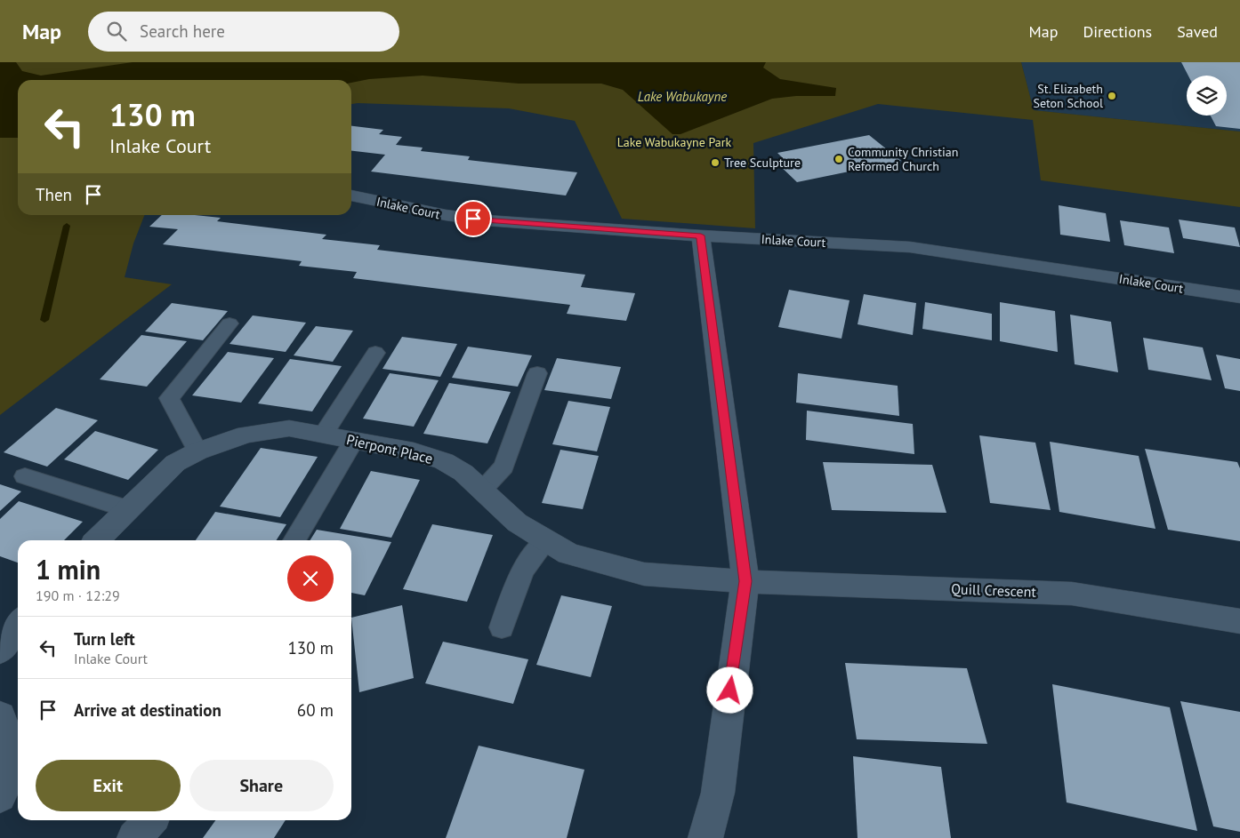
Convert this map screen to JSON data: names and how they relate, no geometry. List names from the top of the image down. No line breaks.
{"streets":{"street":["Inlake Court","Pierpont Place","Quill Crescent"]},"crossings":[["Pierpont Place","Quill Crescent"]],"water":["Lake Wabukayne"],"parks":["Lake Wabukayne Park"],"places":["St. Elizabeth Seton School","Community Christian Reformed Church","Tree Sculpture"],"page":{"header":"Map","search":"Search here","nav":["Map","Directions","Saved"],"turn":["130 m","Inlake Court"],"then":"Then","heading":["1 min","190 m · 12:29"],"list":[{"name":"Turn left","note":"Inlake Court","value":"130 m"},{"name":"Arrive at destination","value":"60 m"}],"buttons":["Exit","Share"]}}
